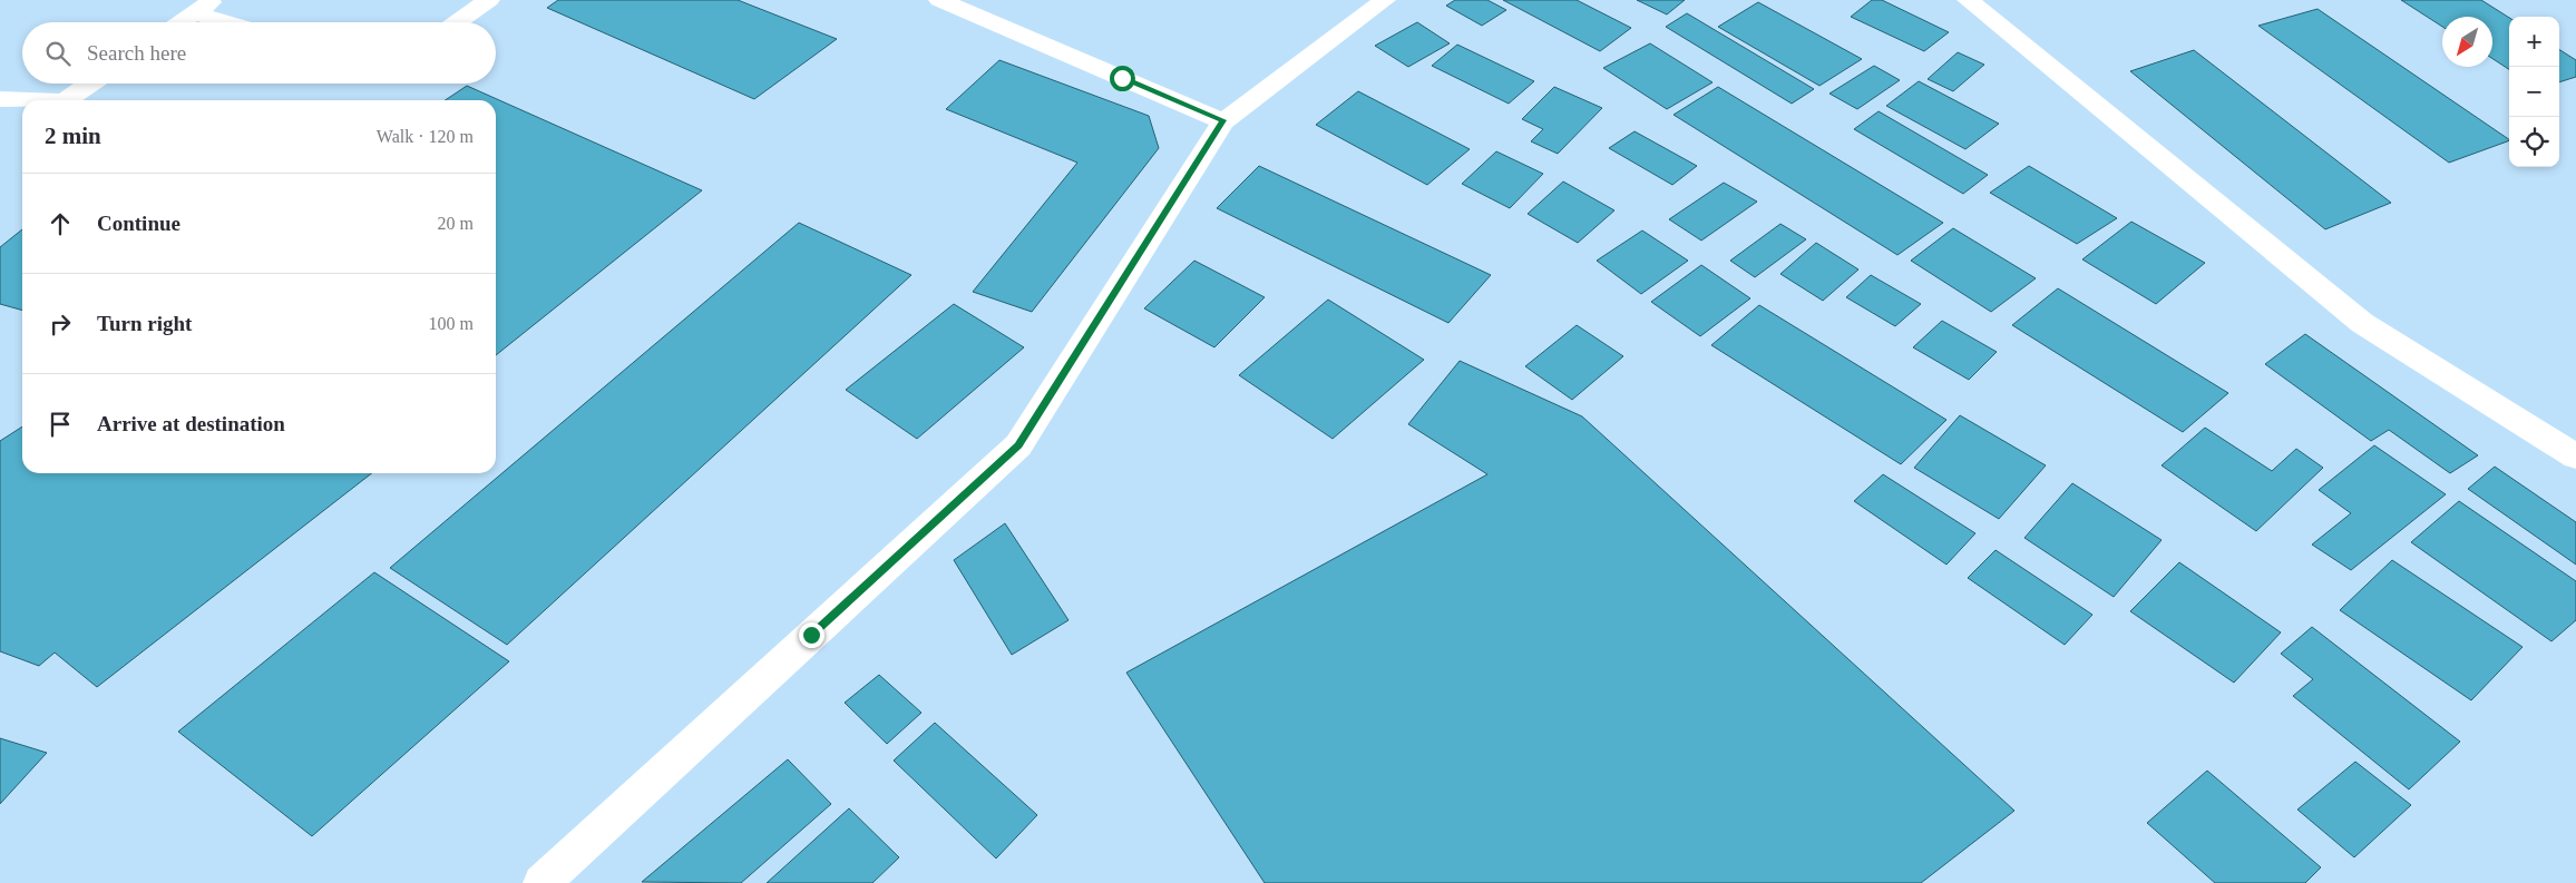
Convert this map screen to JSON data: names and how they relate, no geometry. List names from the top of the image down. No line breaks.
{"north":"bottom left","page":{"map_buttons":["+","−"],"search":"Search here","heading":["2 min","Walk · 120 m"],"list":[["Continue","20 m"],["Turn right","100 m"],"Arrive at destination"]}}
